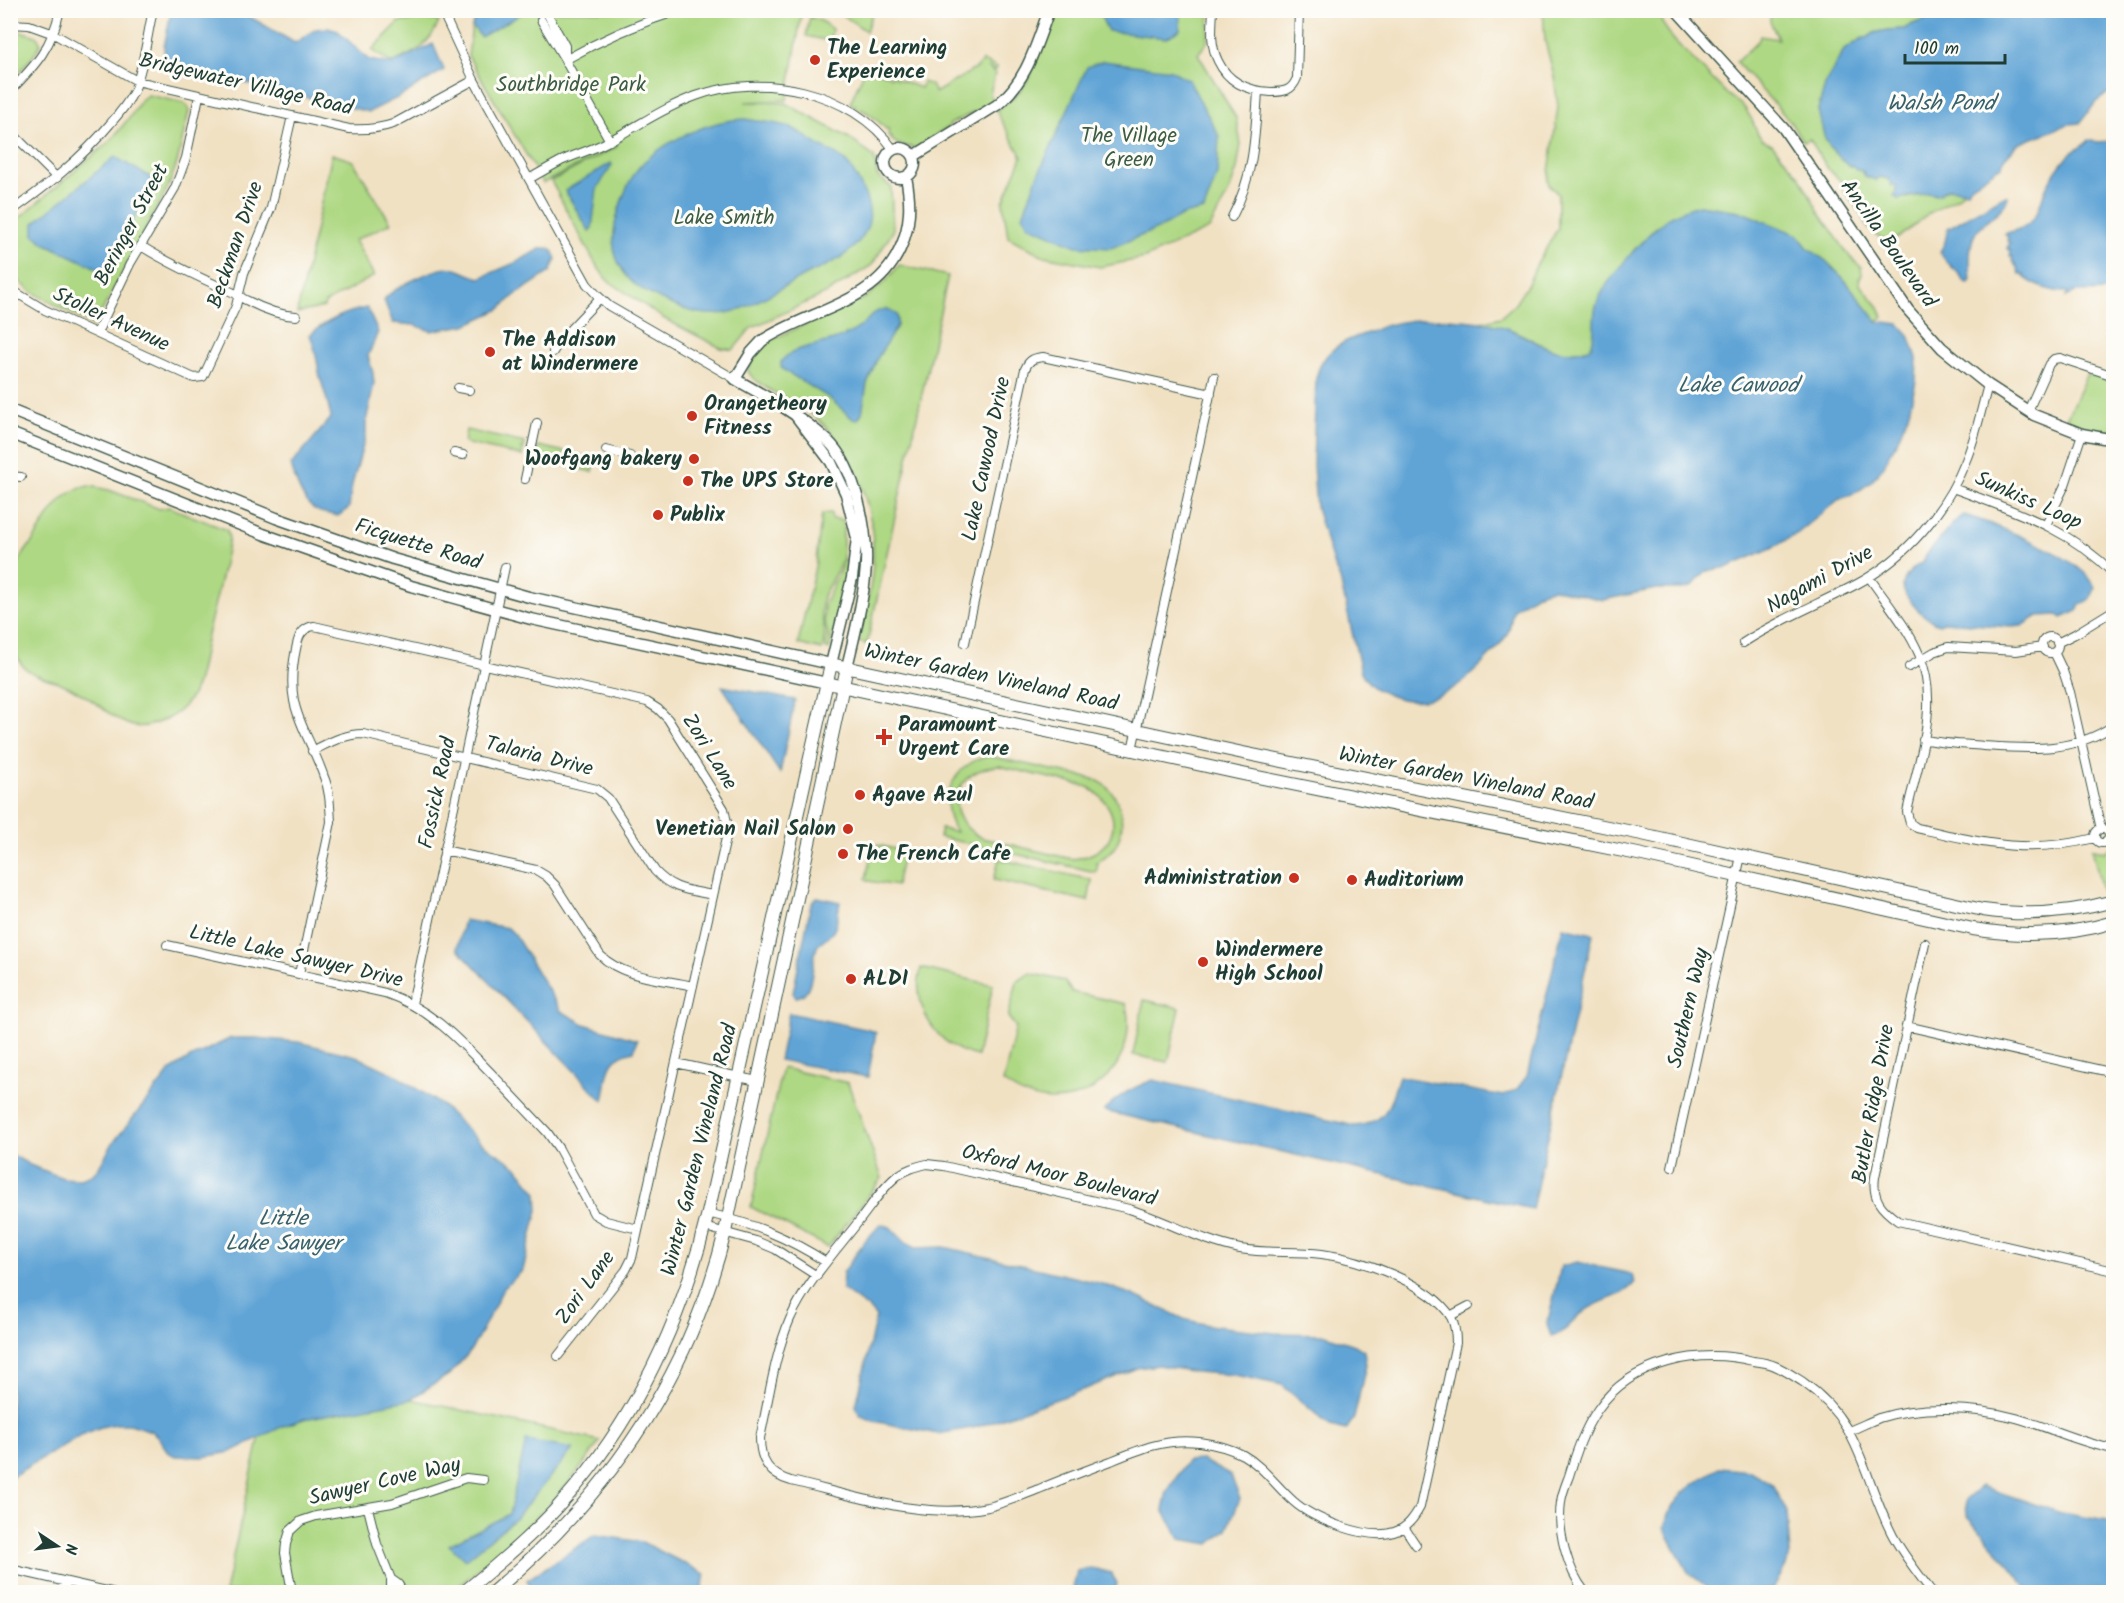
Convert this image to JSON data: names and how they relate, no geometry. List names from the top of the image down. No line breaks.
{"streets":{"main road":["Winter Garden Vineland Road"],"street":["Bridgewater Village Road","Beringer Street","Ancilla Boulevard","Beckman Drive","Stoller Avenue","Lake Cawood Drive","Sunkiss Loop","Ficquette Road","Nagami Drive","Zori Lane","Talaria Drive","Fossick Road","Little Lake Sawyer Drive","Southern Way","Butler Ridge Drive","Oxford Moor Boulevard","Sawyer Cove Way"]},"crossings":[["Bridgewater Village Road","Beringer Street"],["Bridgewater Village Road","Beckman Drive"],["Beringer Street","Stoller Avenue"],["Ancilla Boulevard","Nagami Drive"],["Beckman Drive","Stoller Avenue"],["Sunkiss Loop","Nagami Drive"],["Ficquette Road","Winter Garden Vineland Road"],["Ficquette Road","Fossick Road"],["Winter Garden Vineland Road","Southern Way"],["Zori Lane","Talaria Drive"],["Zori Lane","Fossick Road"],["Zori Lane","Little Lake Sawyer Drive"],["Talaria Drive","Fossick Road"],["Fossick Road","Little Lake Sawyer Drive"]],"water":["Walsh Pond","Lake Cawood","Little Lake Sawyer"],"parks":["Southbridge Park","The Village Green","Lake Smith"],"places":{"other":["The Learning Experience","The Addison at Windermere","Orangetheory Fitness","Woofgang bakery","The UPS Store","Publix","Agave Azul","Venetian Nail Salon","The French Cafe","Administration","Auditorium","Windermere High School","ALDI"],"health":["Paramount Urgent Care"]},"scale_bar":"100 m","north":"right"}
